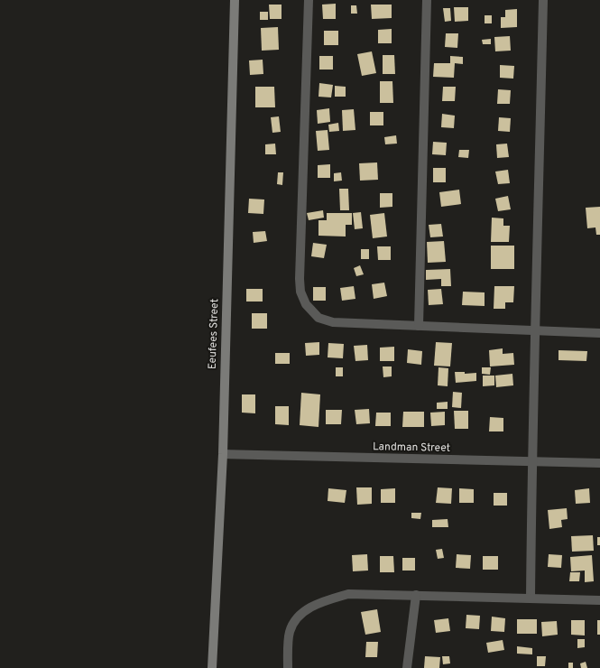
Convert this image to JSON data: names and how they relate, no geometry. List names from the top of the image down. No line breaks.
{"streets":{"street":["Eeufees Street","Landman Street"]},"crossings":[["Eeufees Street","Landman Street"]]}
